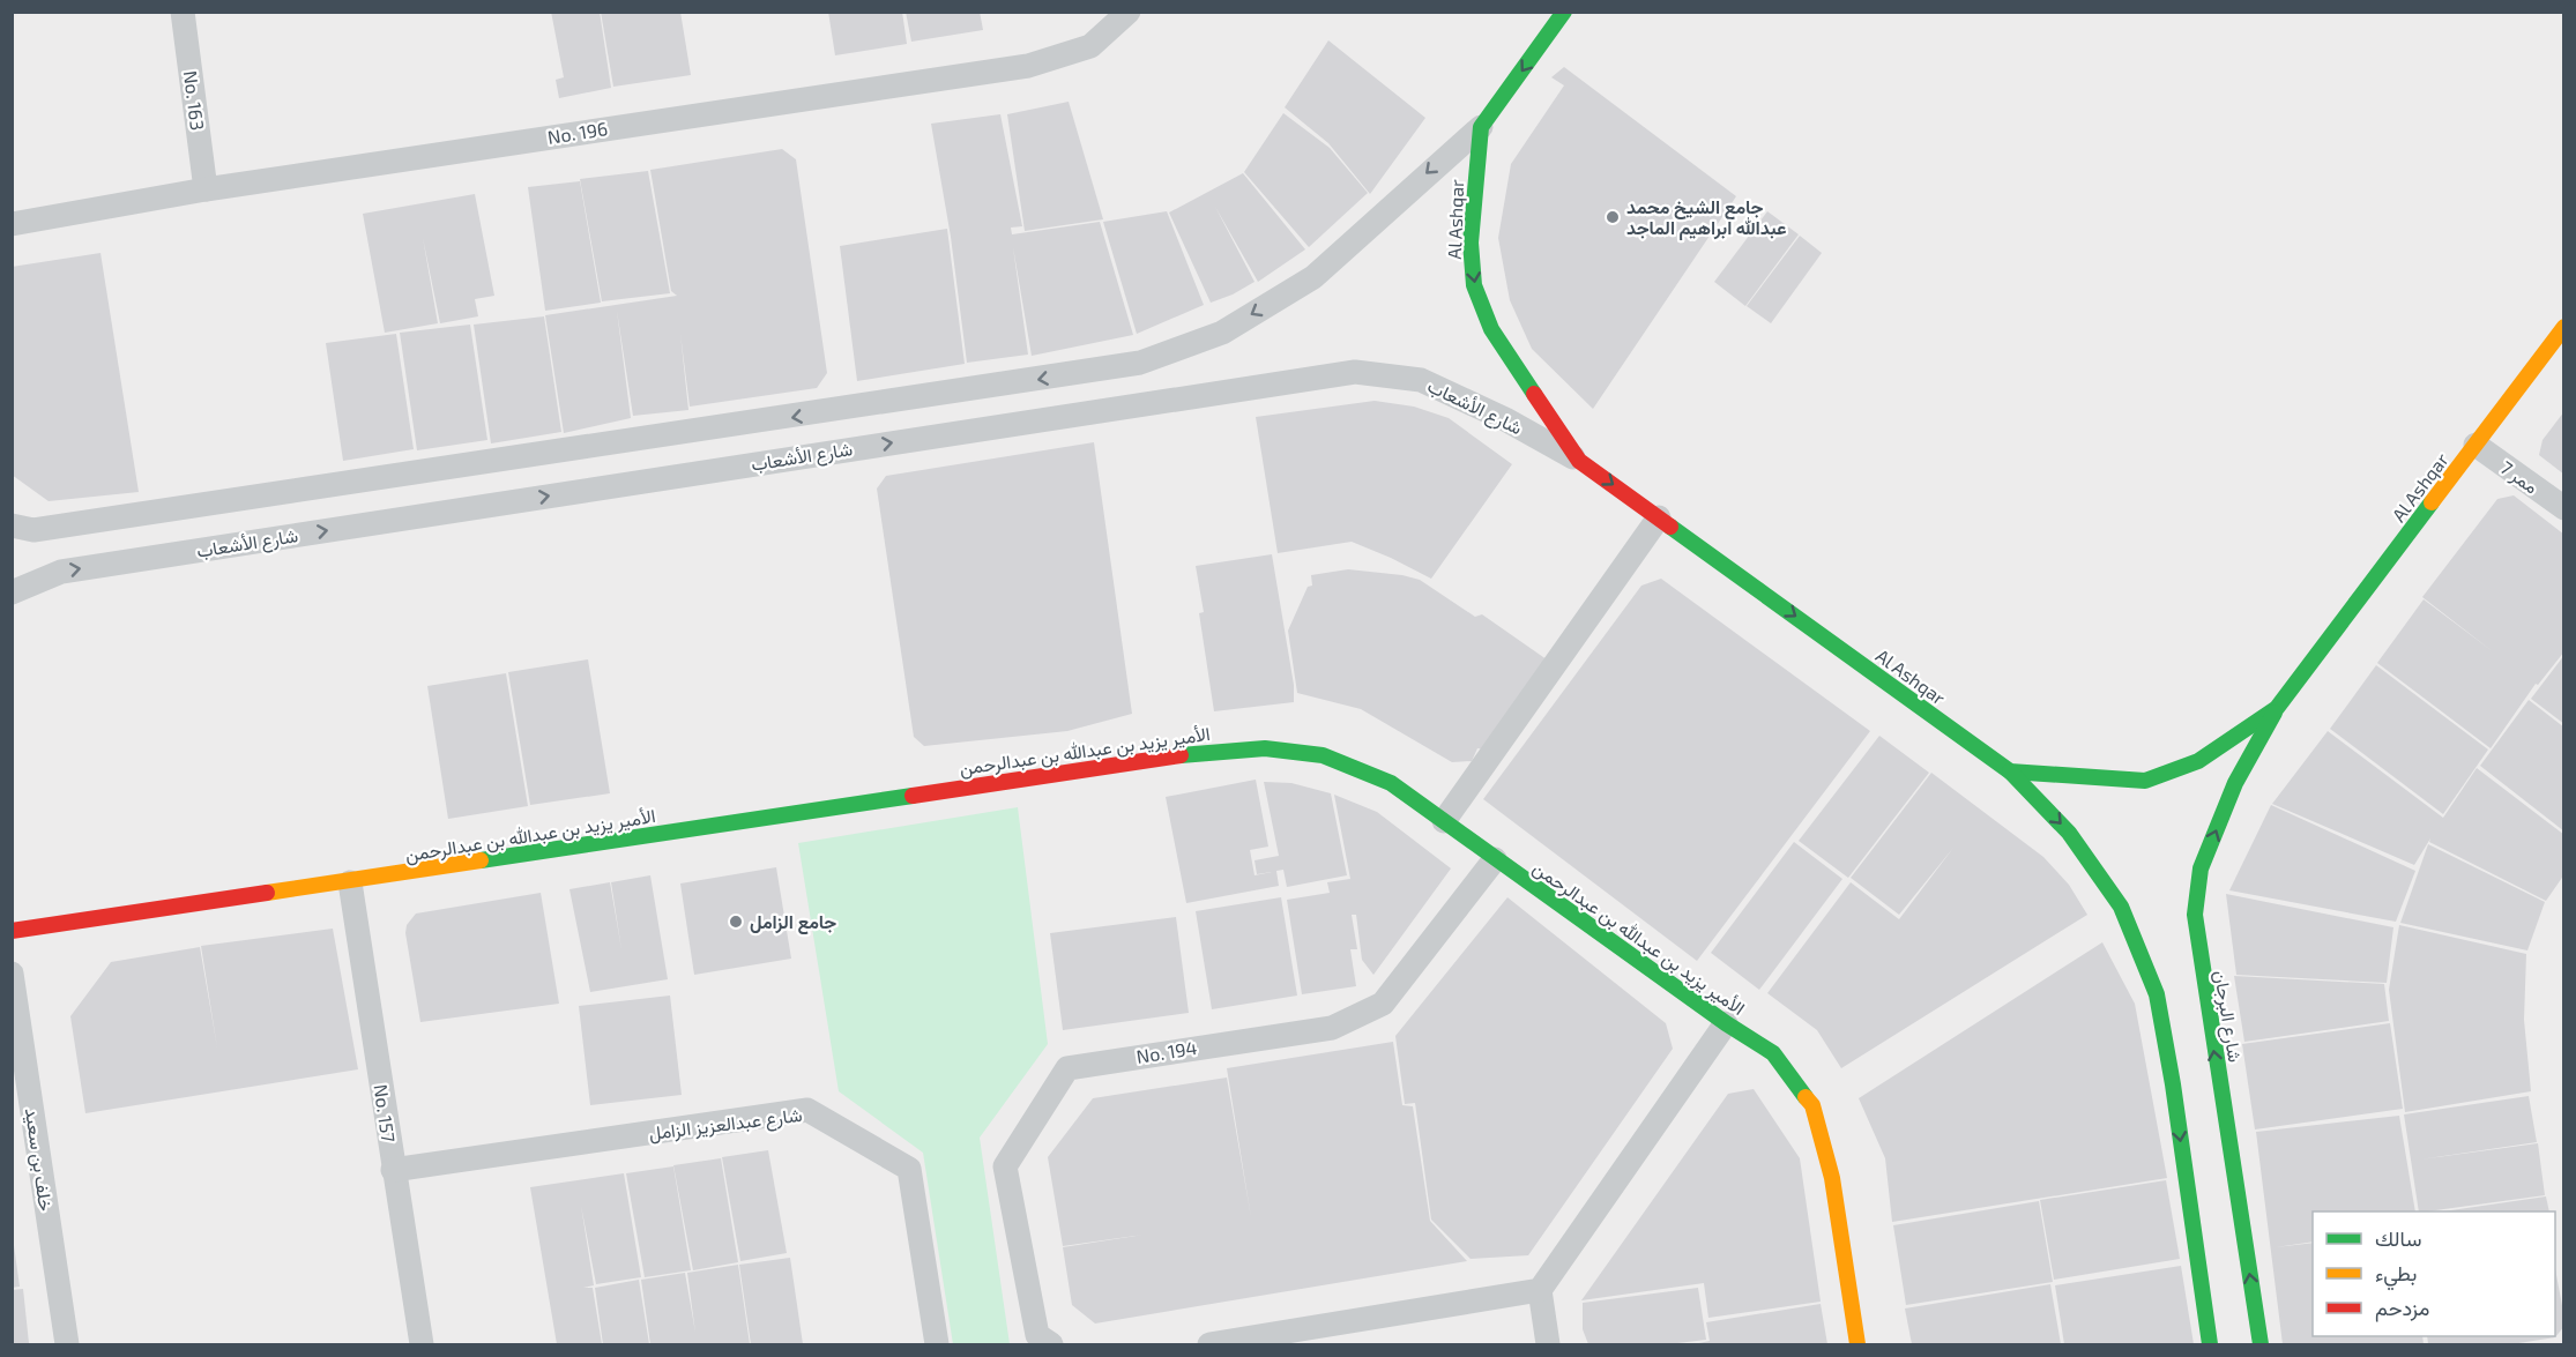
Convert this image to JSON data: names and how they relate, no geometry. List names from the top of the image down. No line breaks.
{"streets":{"street":["No. 163","No. 196","Al Ashqar","شارع الأشعاب","ممر 7","الأمير يزيد بن عبدالله بن عبدالرحمن","شارع البرجان","No. 194","No. 157","شارع عبدالعزيز الزامل","خلف بن سعيد"]},"crossings":[["No. 163","No. 196"],["Al Ashqar","شارع الأشعاب"],["Al Ashqar","ممر 7"],["Al Ashqar","شارع البرجان"],["الأمير يزيد بن عبدالله بن عبدالرحمن","No. 194"],["الأمير يزيد بن عبدالله بن عبدالرحمن","No. 157"],["No. 157","شارع عبدالعزيز الزامل"]],"one_way":["Al Ashqar"],"places":["جامع الشيخ محمد عبدالله ابراهيم الماجد","جامع الزامل"],"legend":["سالك","بطيء","مزدحم"]}
